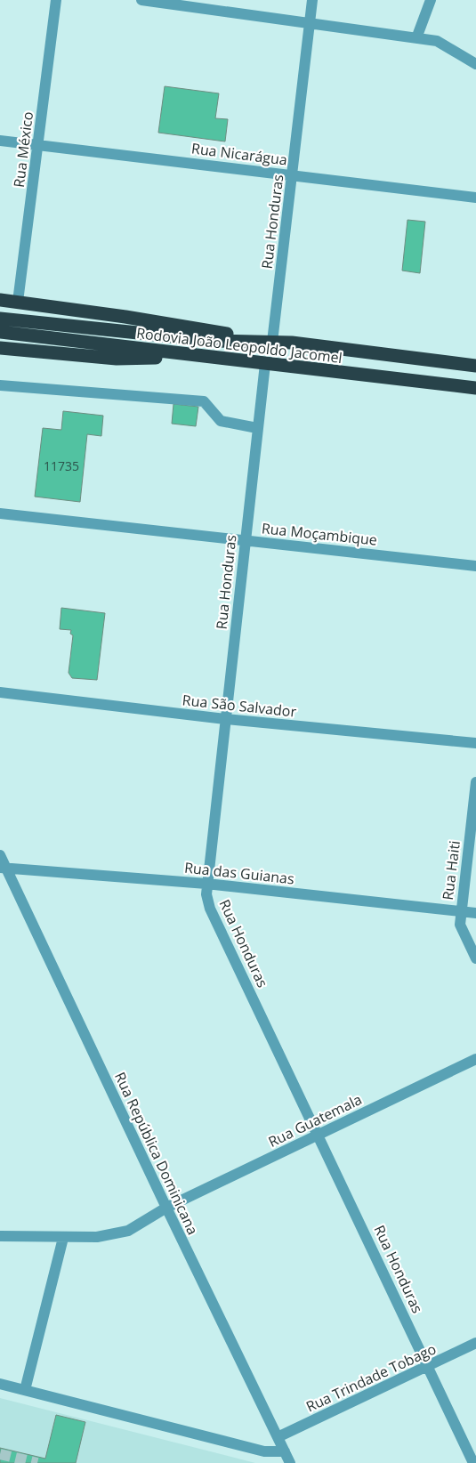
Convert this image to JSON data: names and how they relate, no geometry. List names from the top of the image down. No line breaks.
{"streets":{"highway":["Rodovia João Leopoldo Jacomel"],"street":["Rua México","Rua Nicarágua","Rua Honduras","Rua Moçambique","Rua São Salvador","Rua Haiti","Rua das Guianas","Rua Guatemala","Rua República Dominicana","Rua Trindade Tobago"]},"crossings":[["Rua México","Rua Nicarágua"],["Rua Nicarágua","Rua Honduras"],["Rua Honduras","Rodovia João Leopoldo Jacomel"],["Rua Honduras","Rua Moçambique"],["Rua Honduras","Rua São Salvador"],["Rua Honduras","Rua das Guianas"],["Rua Honduras","Rua Guatemala"],["Rua Honduras","Rua Trindade Tobago"],["Rua Haiti","Rua das Guianas"],["Rua das Guianas","Rua República Dominicana"],["Rua Guatemala","Rua República Dominicana"],["Rua República Dominicana","Rua Trindade Tobago"]],"house_numbers":["11735"]}
